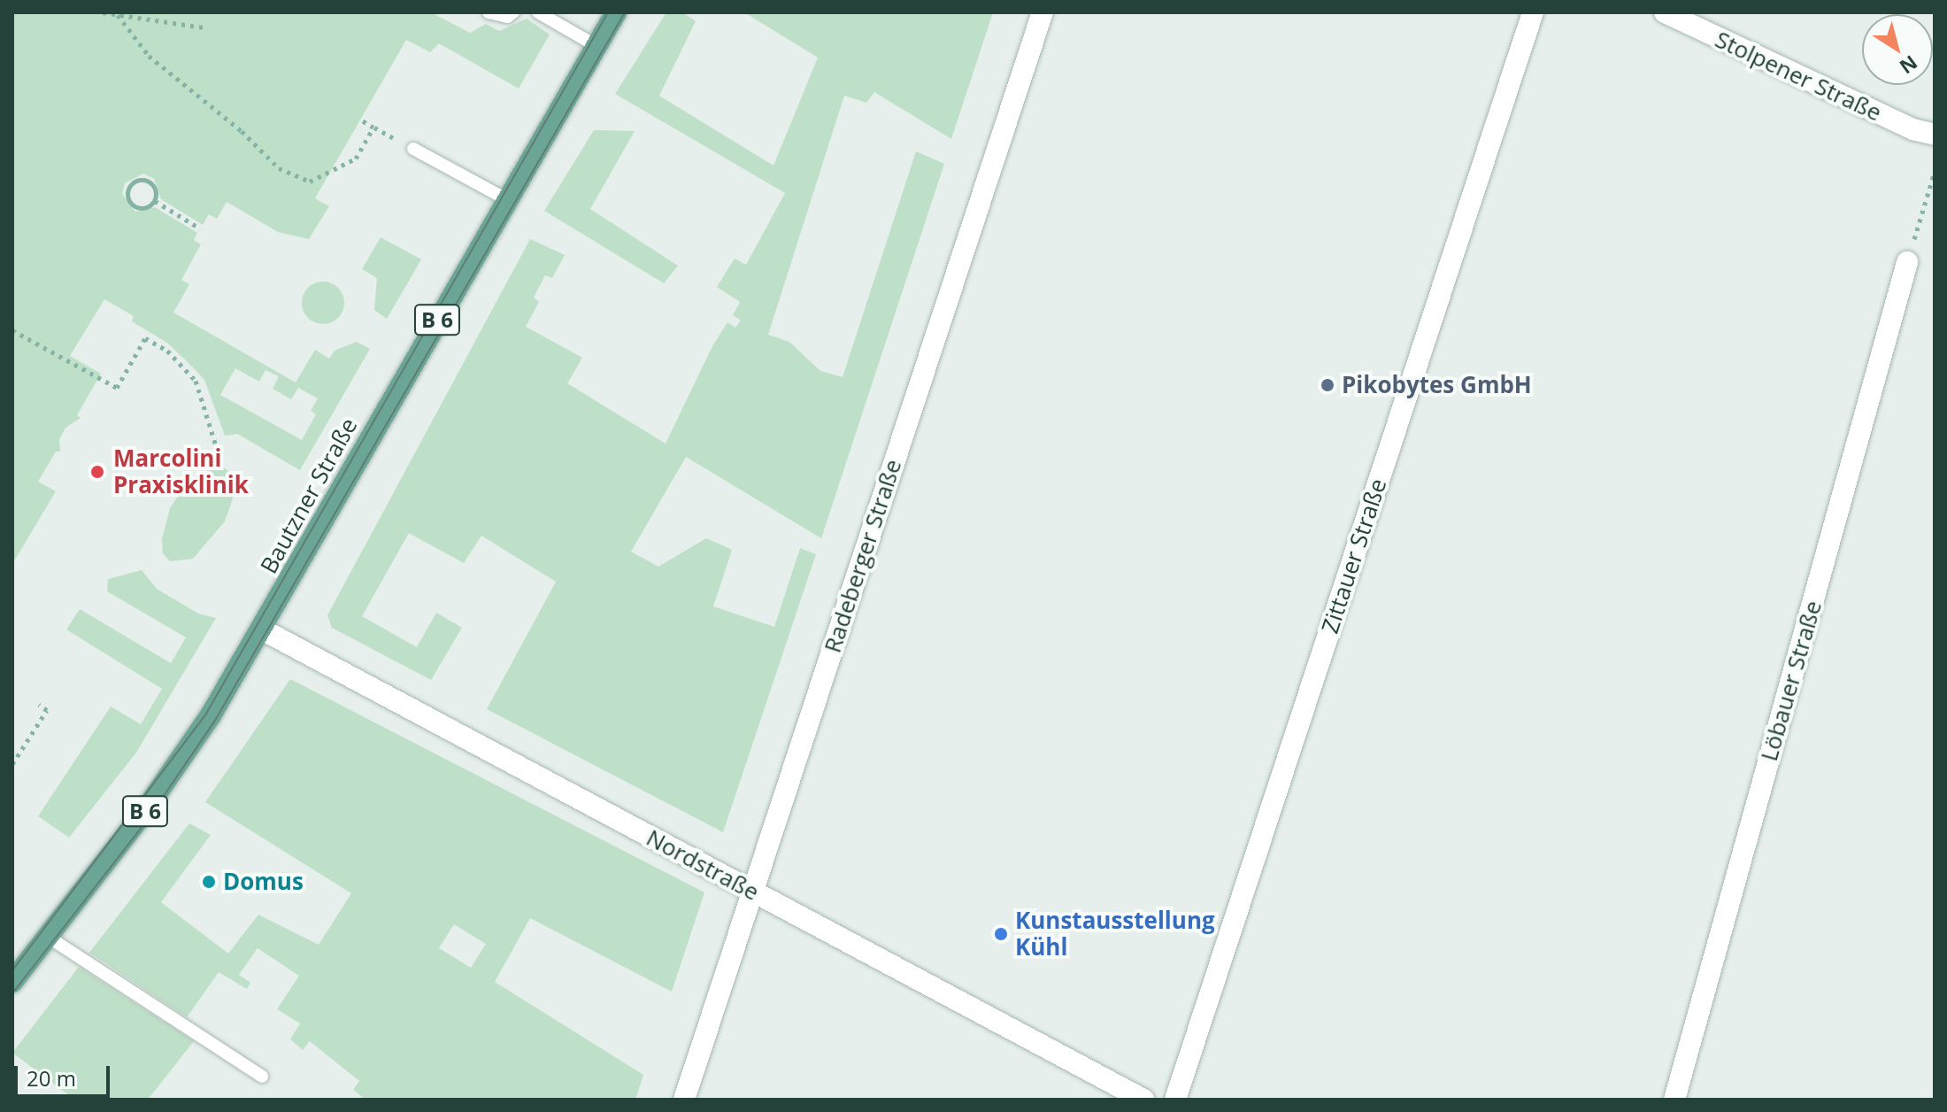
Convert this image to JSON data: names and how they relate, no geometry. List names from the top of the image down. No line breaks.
{"streets":{"main road":["B 6","Bautzner Straße"],"street":["Stolpener Straße","Radeberger Straße","Zittauer Straße","Löbauer Straße","Nordstraße"]},"crossings":[["Bautzner Straße","Nordstraße"],["Radeberger Straße","Nordstraße"]],"places":["Pikobytes GmbH","Marcolini Praxisklinik","Domus","Kunstausstellung Kühl"],"scale_bar":"20 m","north":"bottom right"}
